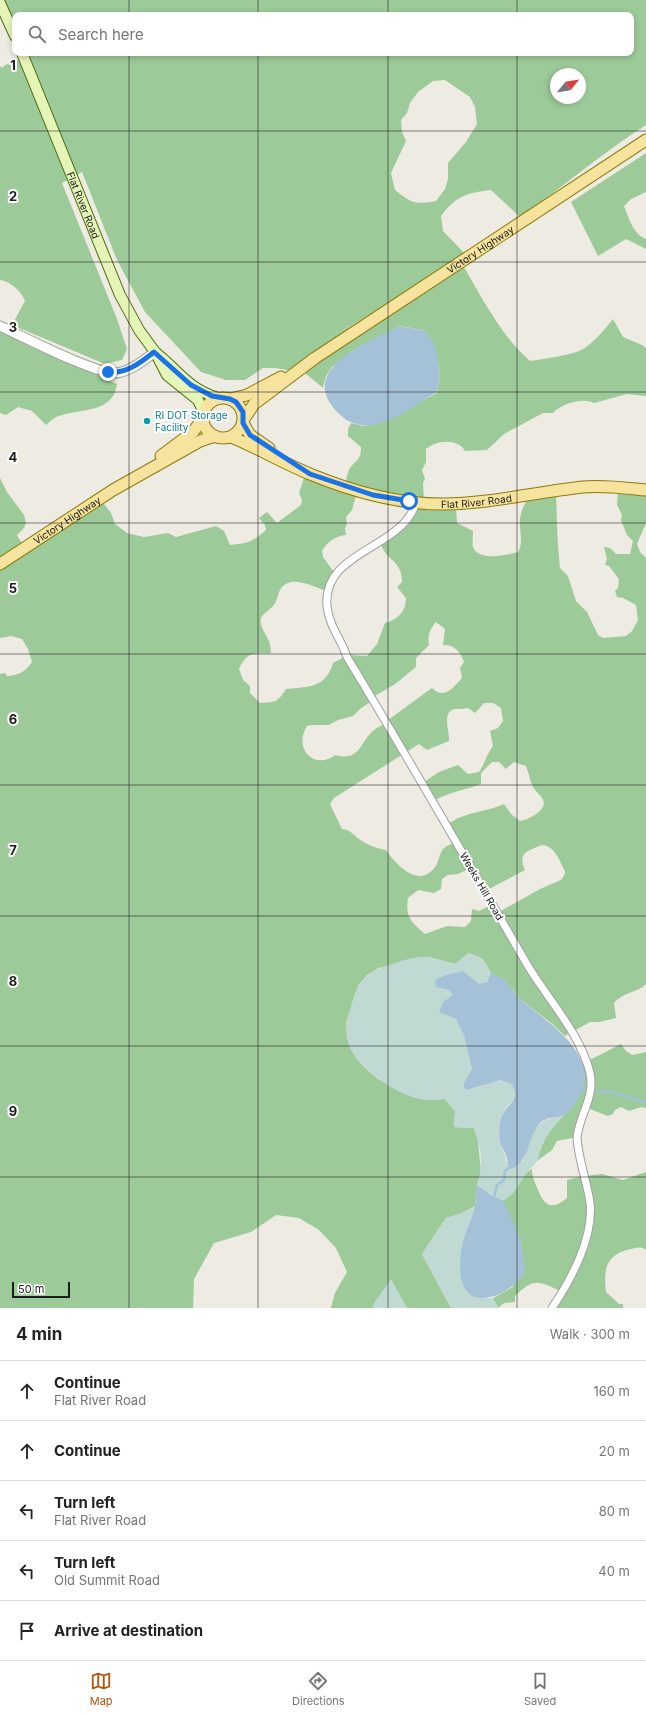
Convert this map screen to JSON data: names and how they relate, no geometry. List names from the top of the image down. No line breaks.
{"streets":{"main road":["Flat River Road","Victory Highway"],"street":["Weeks Hill Road"]},"crossings":[["Flat River Road","Victory Highway"],["Flat River Road","Weeks Hill Road"]],"places":["RI DOT Storage Facility"],"scale_bar":"50 m","north":"top right","page":{"search":"Search here","scale":"50 m","heading":["4 min","Walk · 300 m"],"list":[["Continue","Flat River Road","160 m"],["Continue","20 m"],["Turn left","Flat River Road","80 m"],["Turn left","Old Summit Road","40 m"],"Arrive at destination"],"nav":["Map","Directions","Saved"]},"grid":{"rows":["1","2","3","4","5","6","7","8","9"]}}
